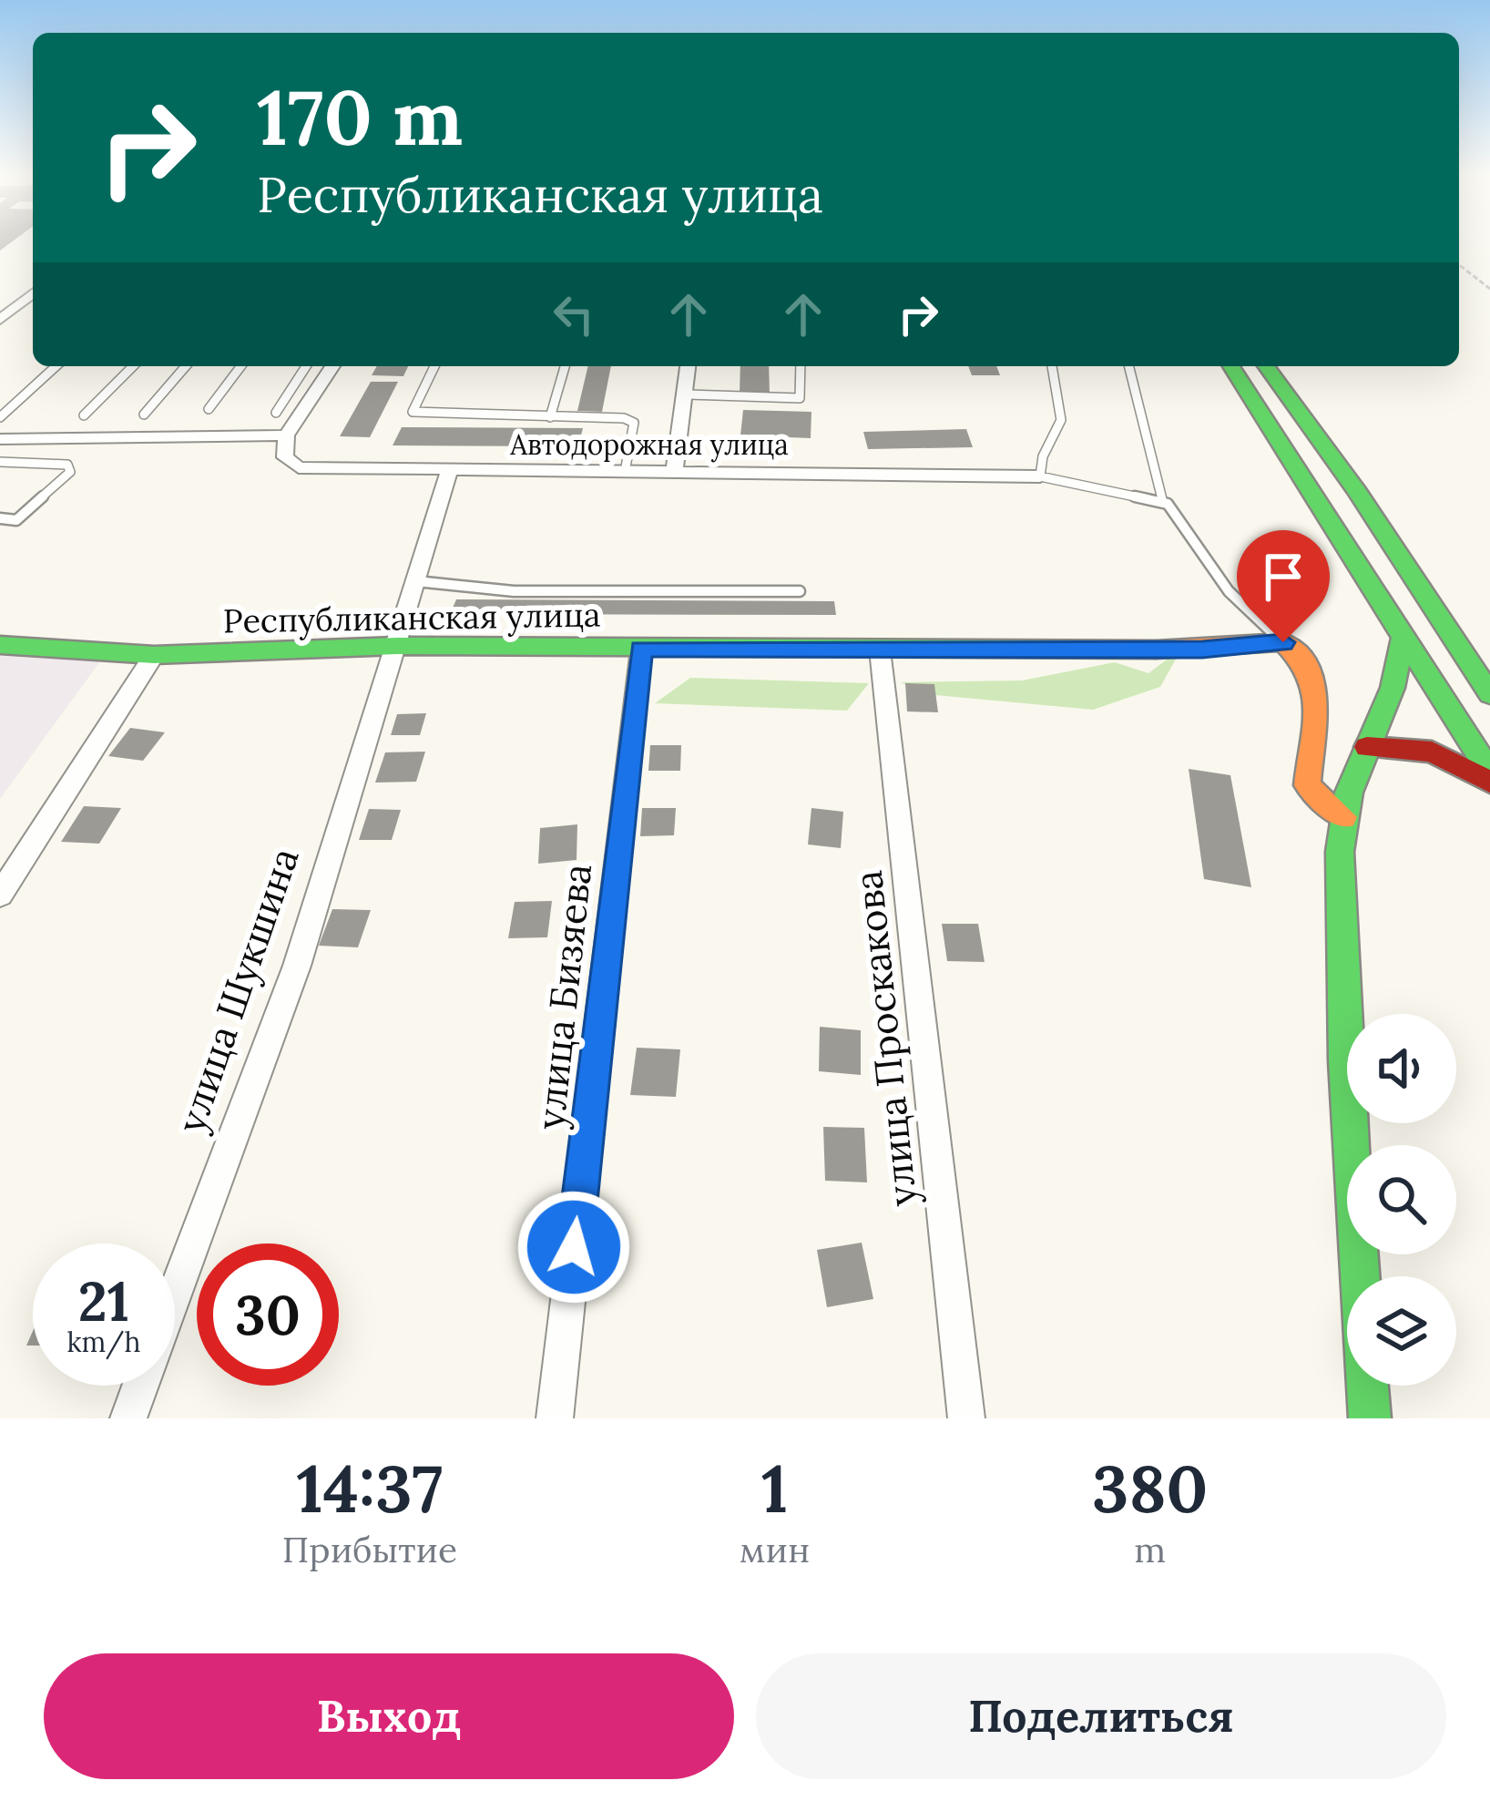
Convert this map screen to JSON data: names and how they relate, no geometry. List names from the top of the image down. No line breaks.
{"streets":{"main road":["Республиканская улица"],"street":["Автодорожная улица","улица Шукшина","улица Бизяева","улица Проскакова"]},"crossings":[["Автодорожная улица","улица Шукшина"],["Республиканская улица","улица Шукшина"],["Республиканская улица","улица Бизяева"],["Республиканская улица","улица Проскакова"]],"page":{"turn":["170 m","Республиканская улица"],"speed":"21 km/h","limit":"30","eta":["14:37","Прибытие","1","мин","380","m"],"buttons":["Выход","Поделиться"]}}
